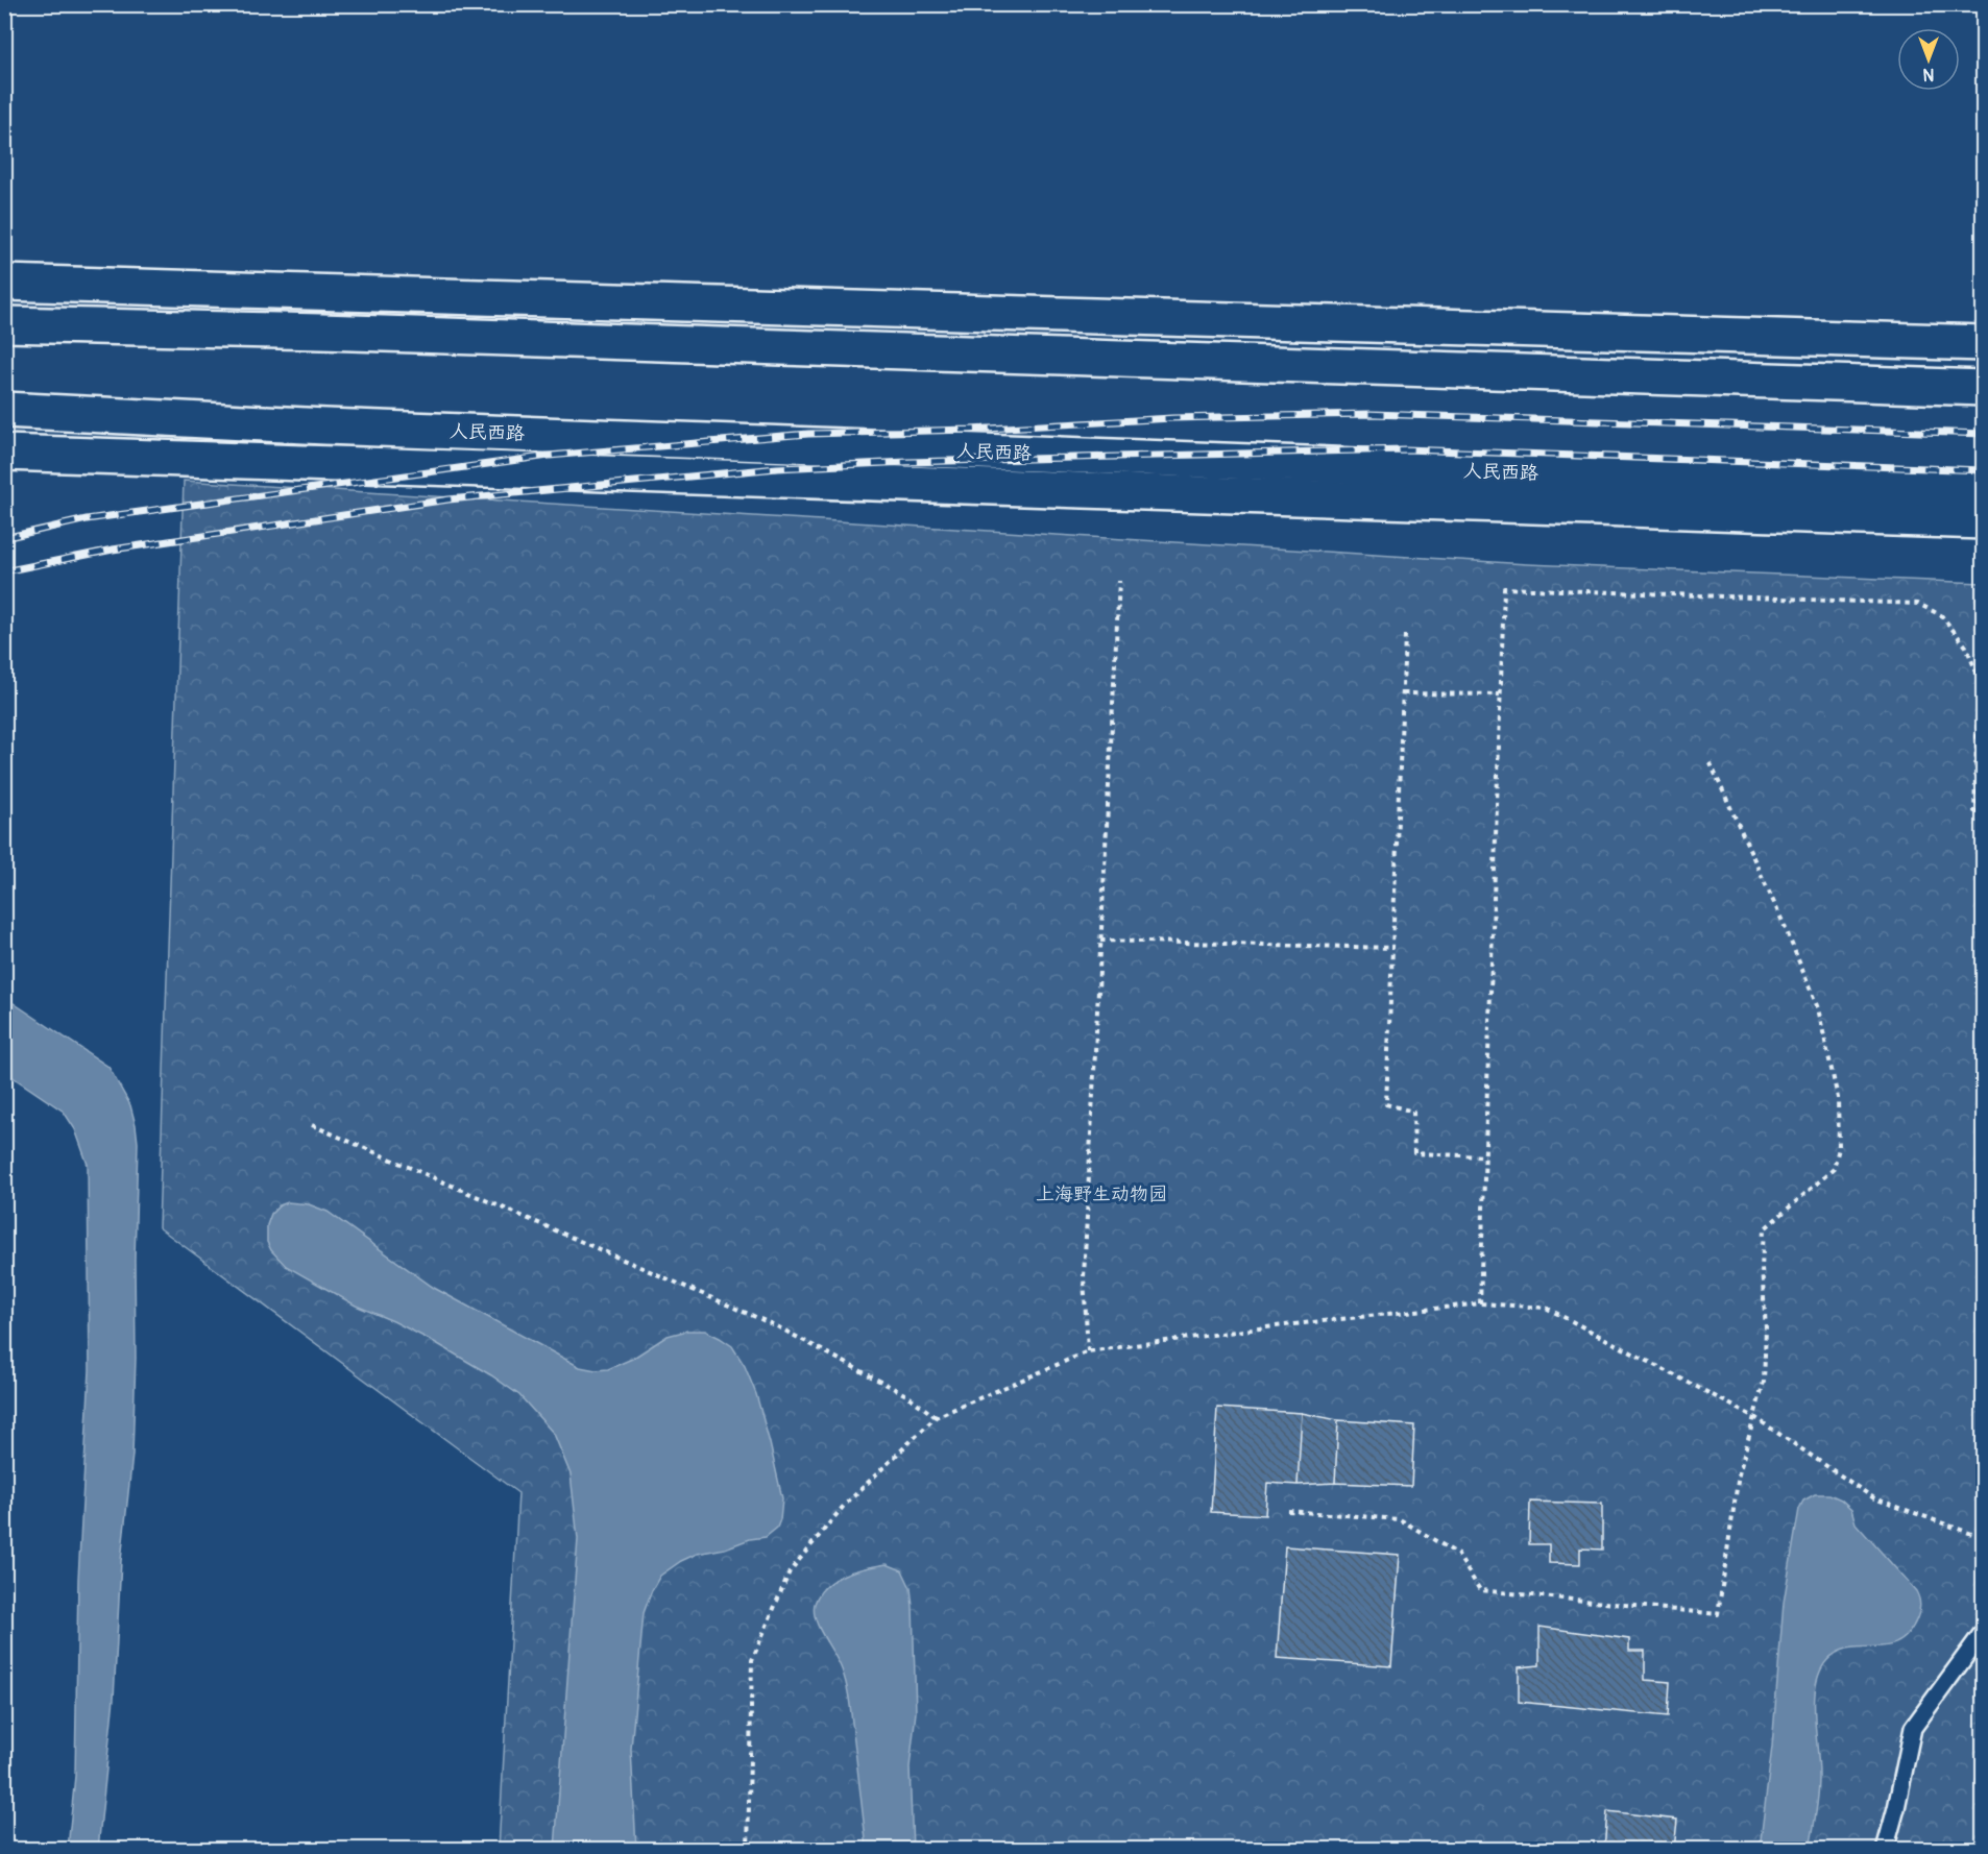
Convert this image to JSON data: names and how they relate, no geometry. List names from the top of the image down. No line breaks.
{"streets":{"street":["人民西路"]},"parks":["上海野生动物园"],"north":"bottom"}
